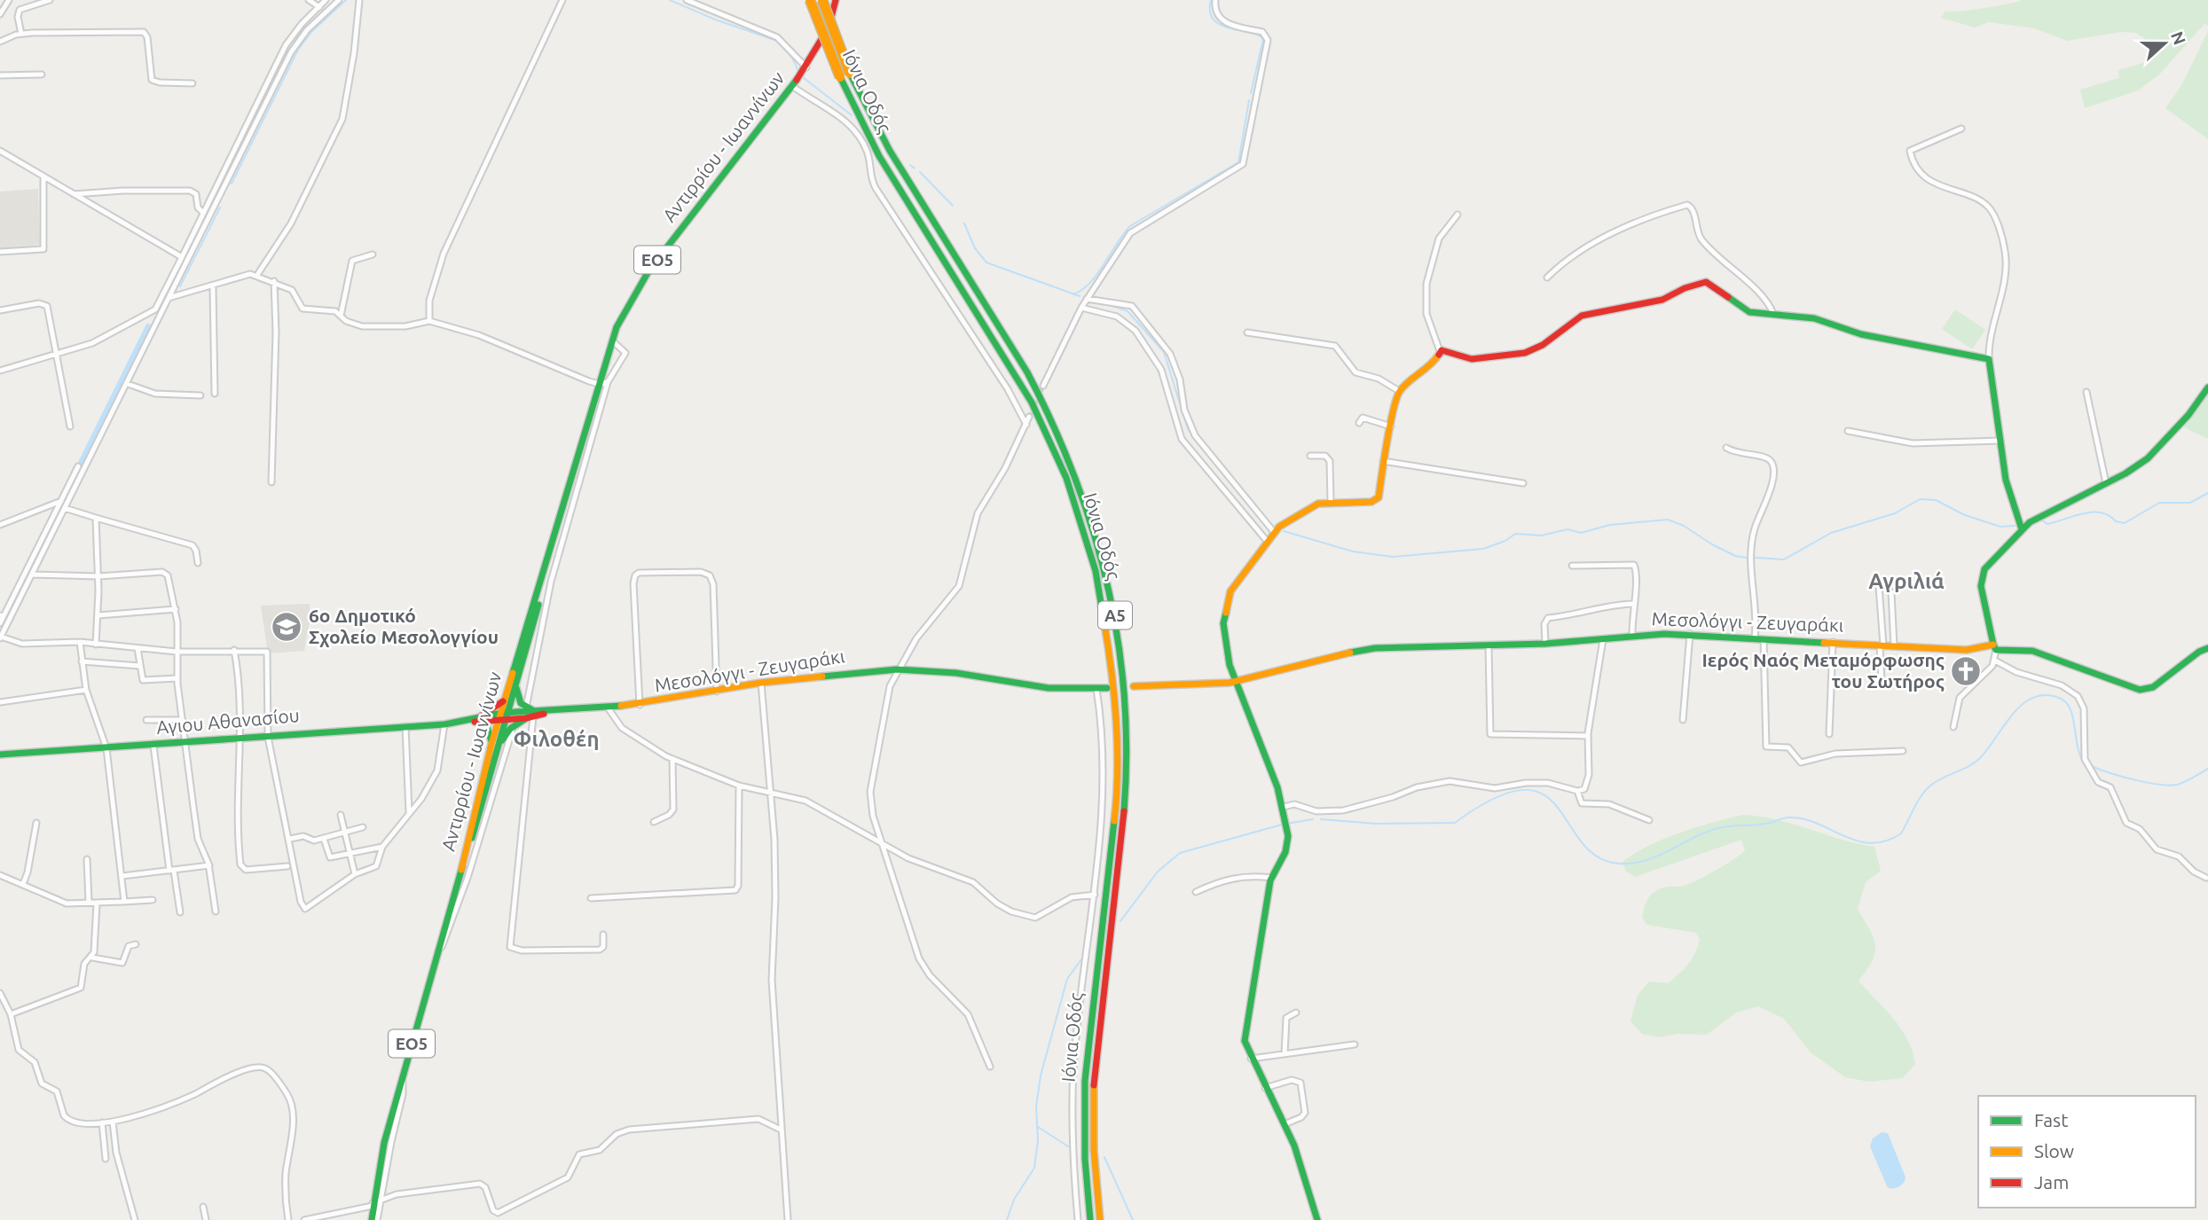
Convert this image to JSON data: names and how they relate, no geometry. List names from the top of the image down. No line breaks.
{"streets":{"main road":["Ιόνια Οδός","Αντιρρίου - Ιωαννίνων","ΕΟ5","Α5","Μεσολόγγι - Ζευγαράκι","Αγιου Αθανασίου"]},"crossings":[["Αντιρρίου - Ιωαννίνων","Μεσολόγγι - Ζευγαράκι"],["Αντιρρίου - Ιωαννίνων","Αγιου Αθανασίου"],["Μεσολόγγι - Ζευγαράκι","Αγιου Αθανασίου"]],"districts":["Αγριλιά","Φιλοθέη"],"places":{"school or university":["6ο Δημοτικό Σχολείο Μεσολογγίου"],"church":["Ιερός Ναός Μεταμόρφωσης του Σωτήρος"]},"legend":["Fast","Slow","Jam"],"north":"right"}
